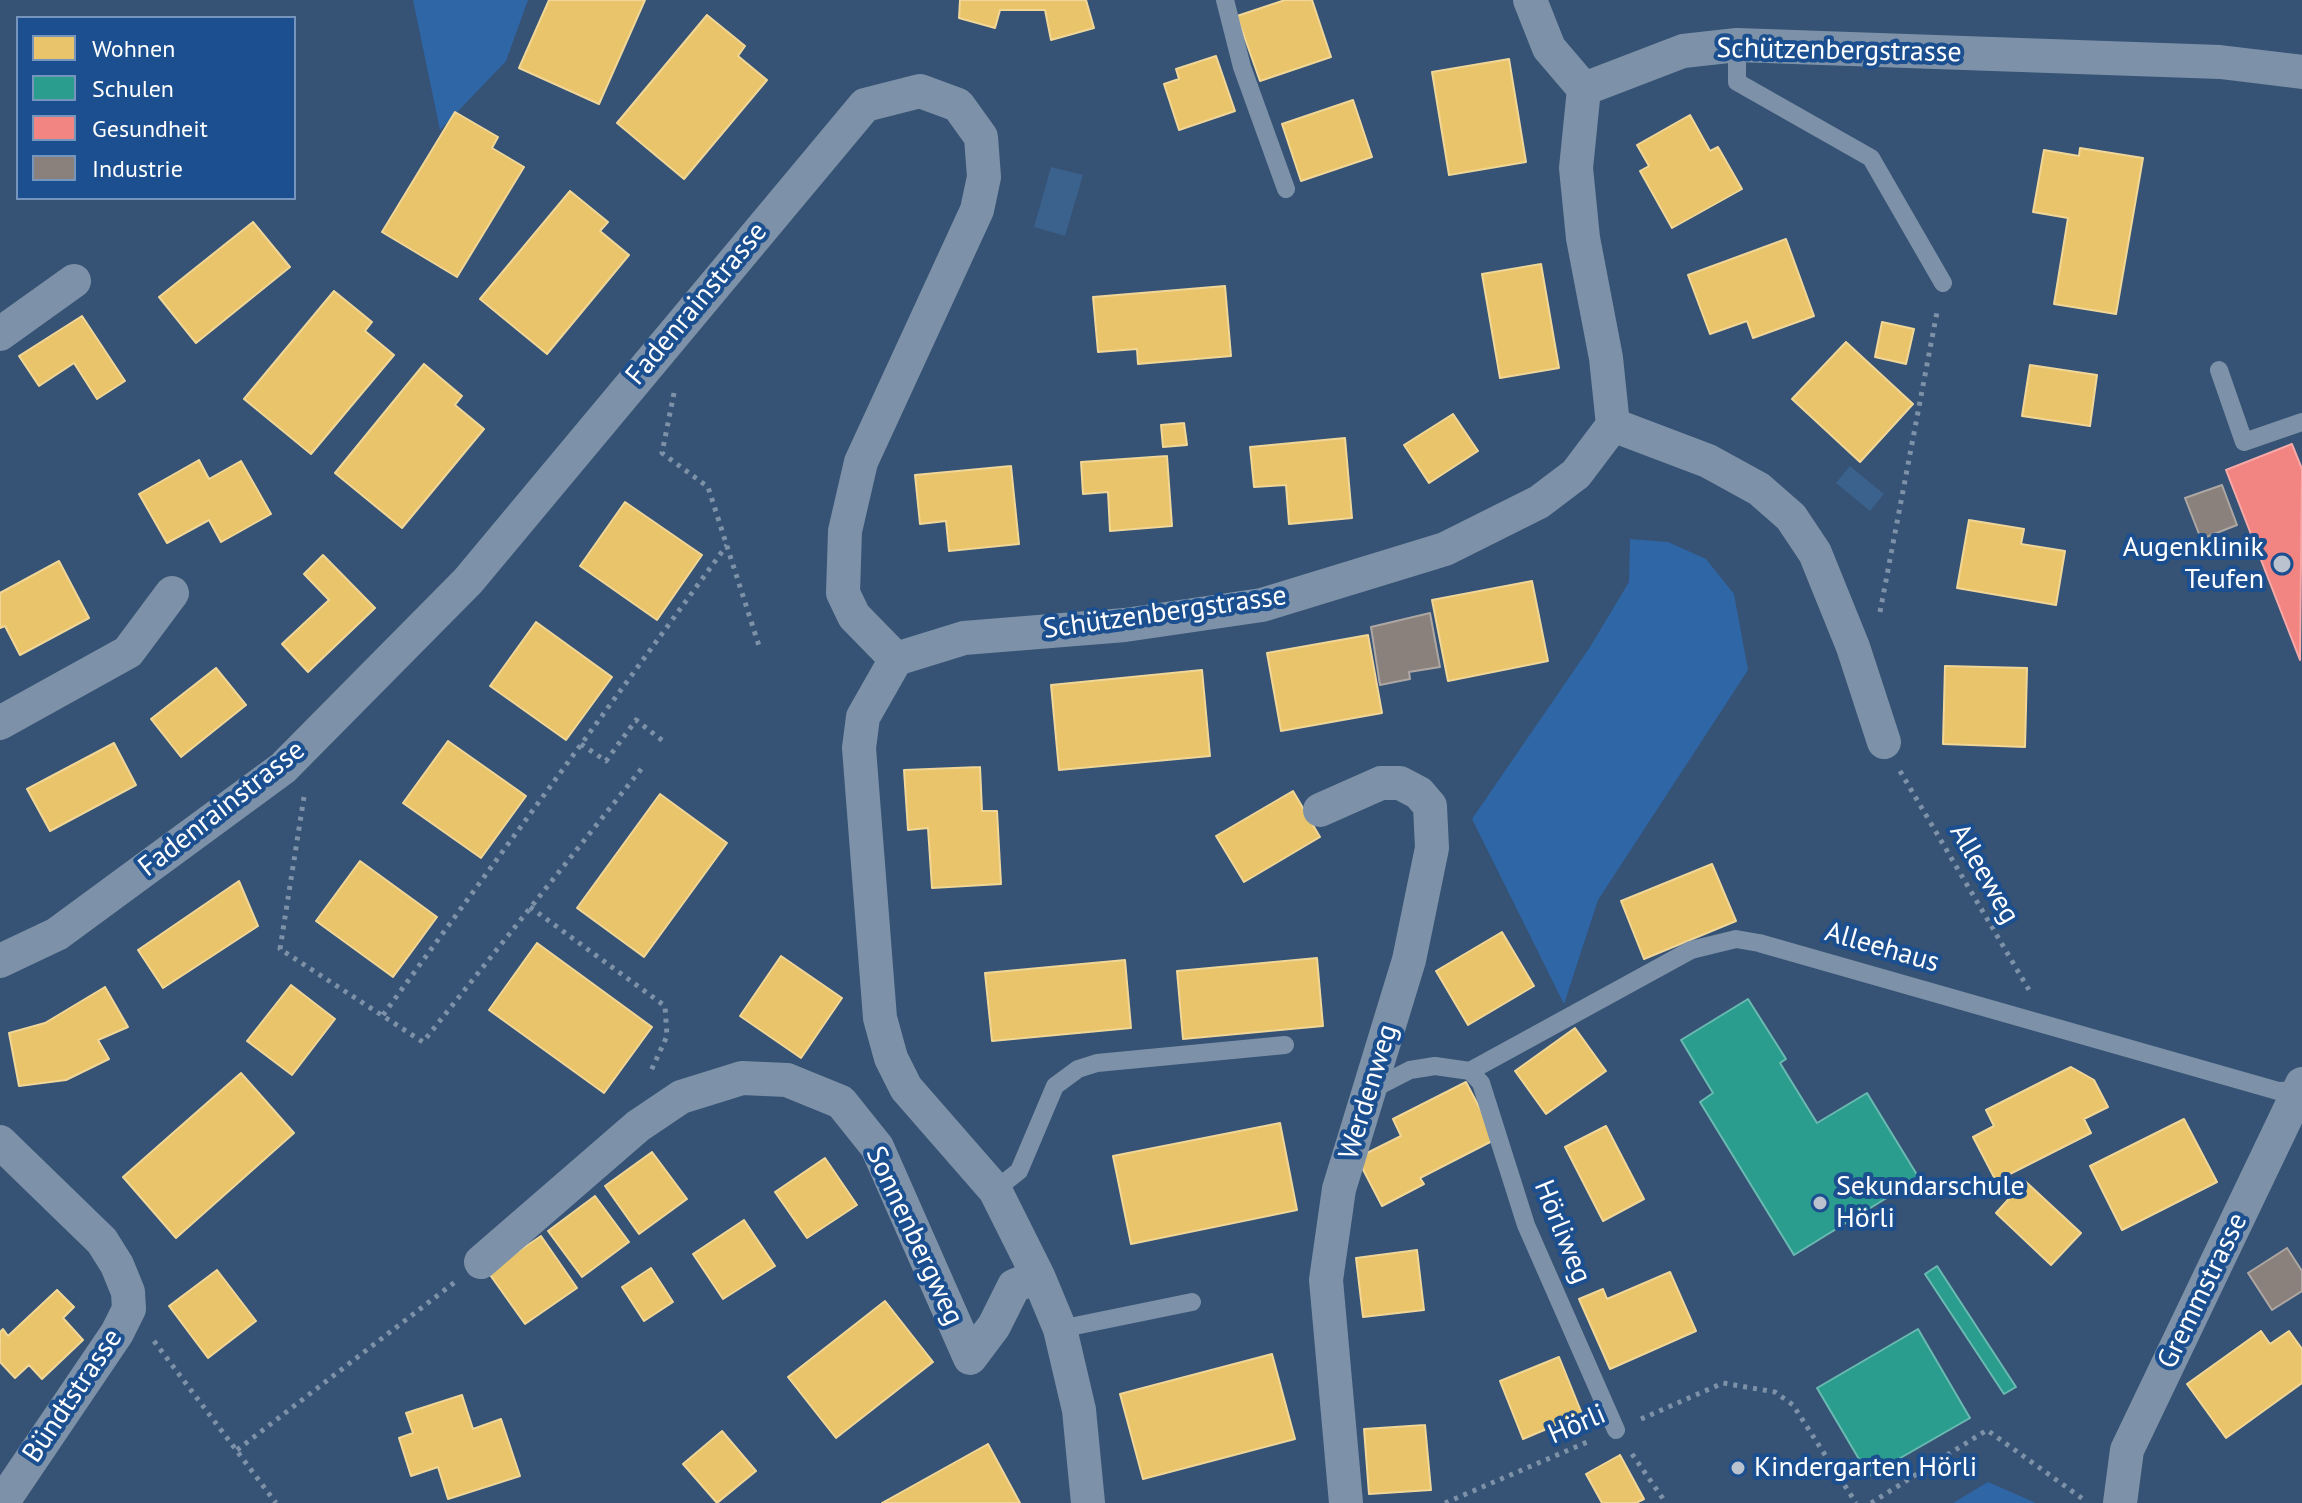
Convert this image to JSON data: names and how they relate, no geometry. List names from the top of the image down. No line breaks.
{"streets":{"street":["Schützenbergstrasse","Fadenrainstrasse","Werdenweg","Sonnenbergweg","Gremmstrasse","Bündtstrasse"],"lane":["Alleehaus","Hörliweg"],"path":["Alleeweg","Hörli"]},"crossings":[["Schützenbergstrasse","Fadenrainstrasse"],["Alleeweg","Alleehaus"],["Alleehaus","Hörliweg"],["Alleehaus","Gremmstrasse"],["Hörliweg","Hörli"]],"places":["Augenklinik Teufen","Sekundarschule Hörli","Kindergarten Hörli"],"legend":["Wohnen","Schulen","Gesundheit","Industrie"]}
